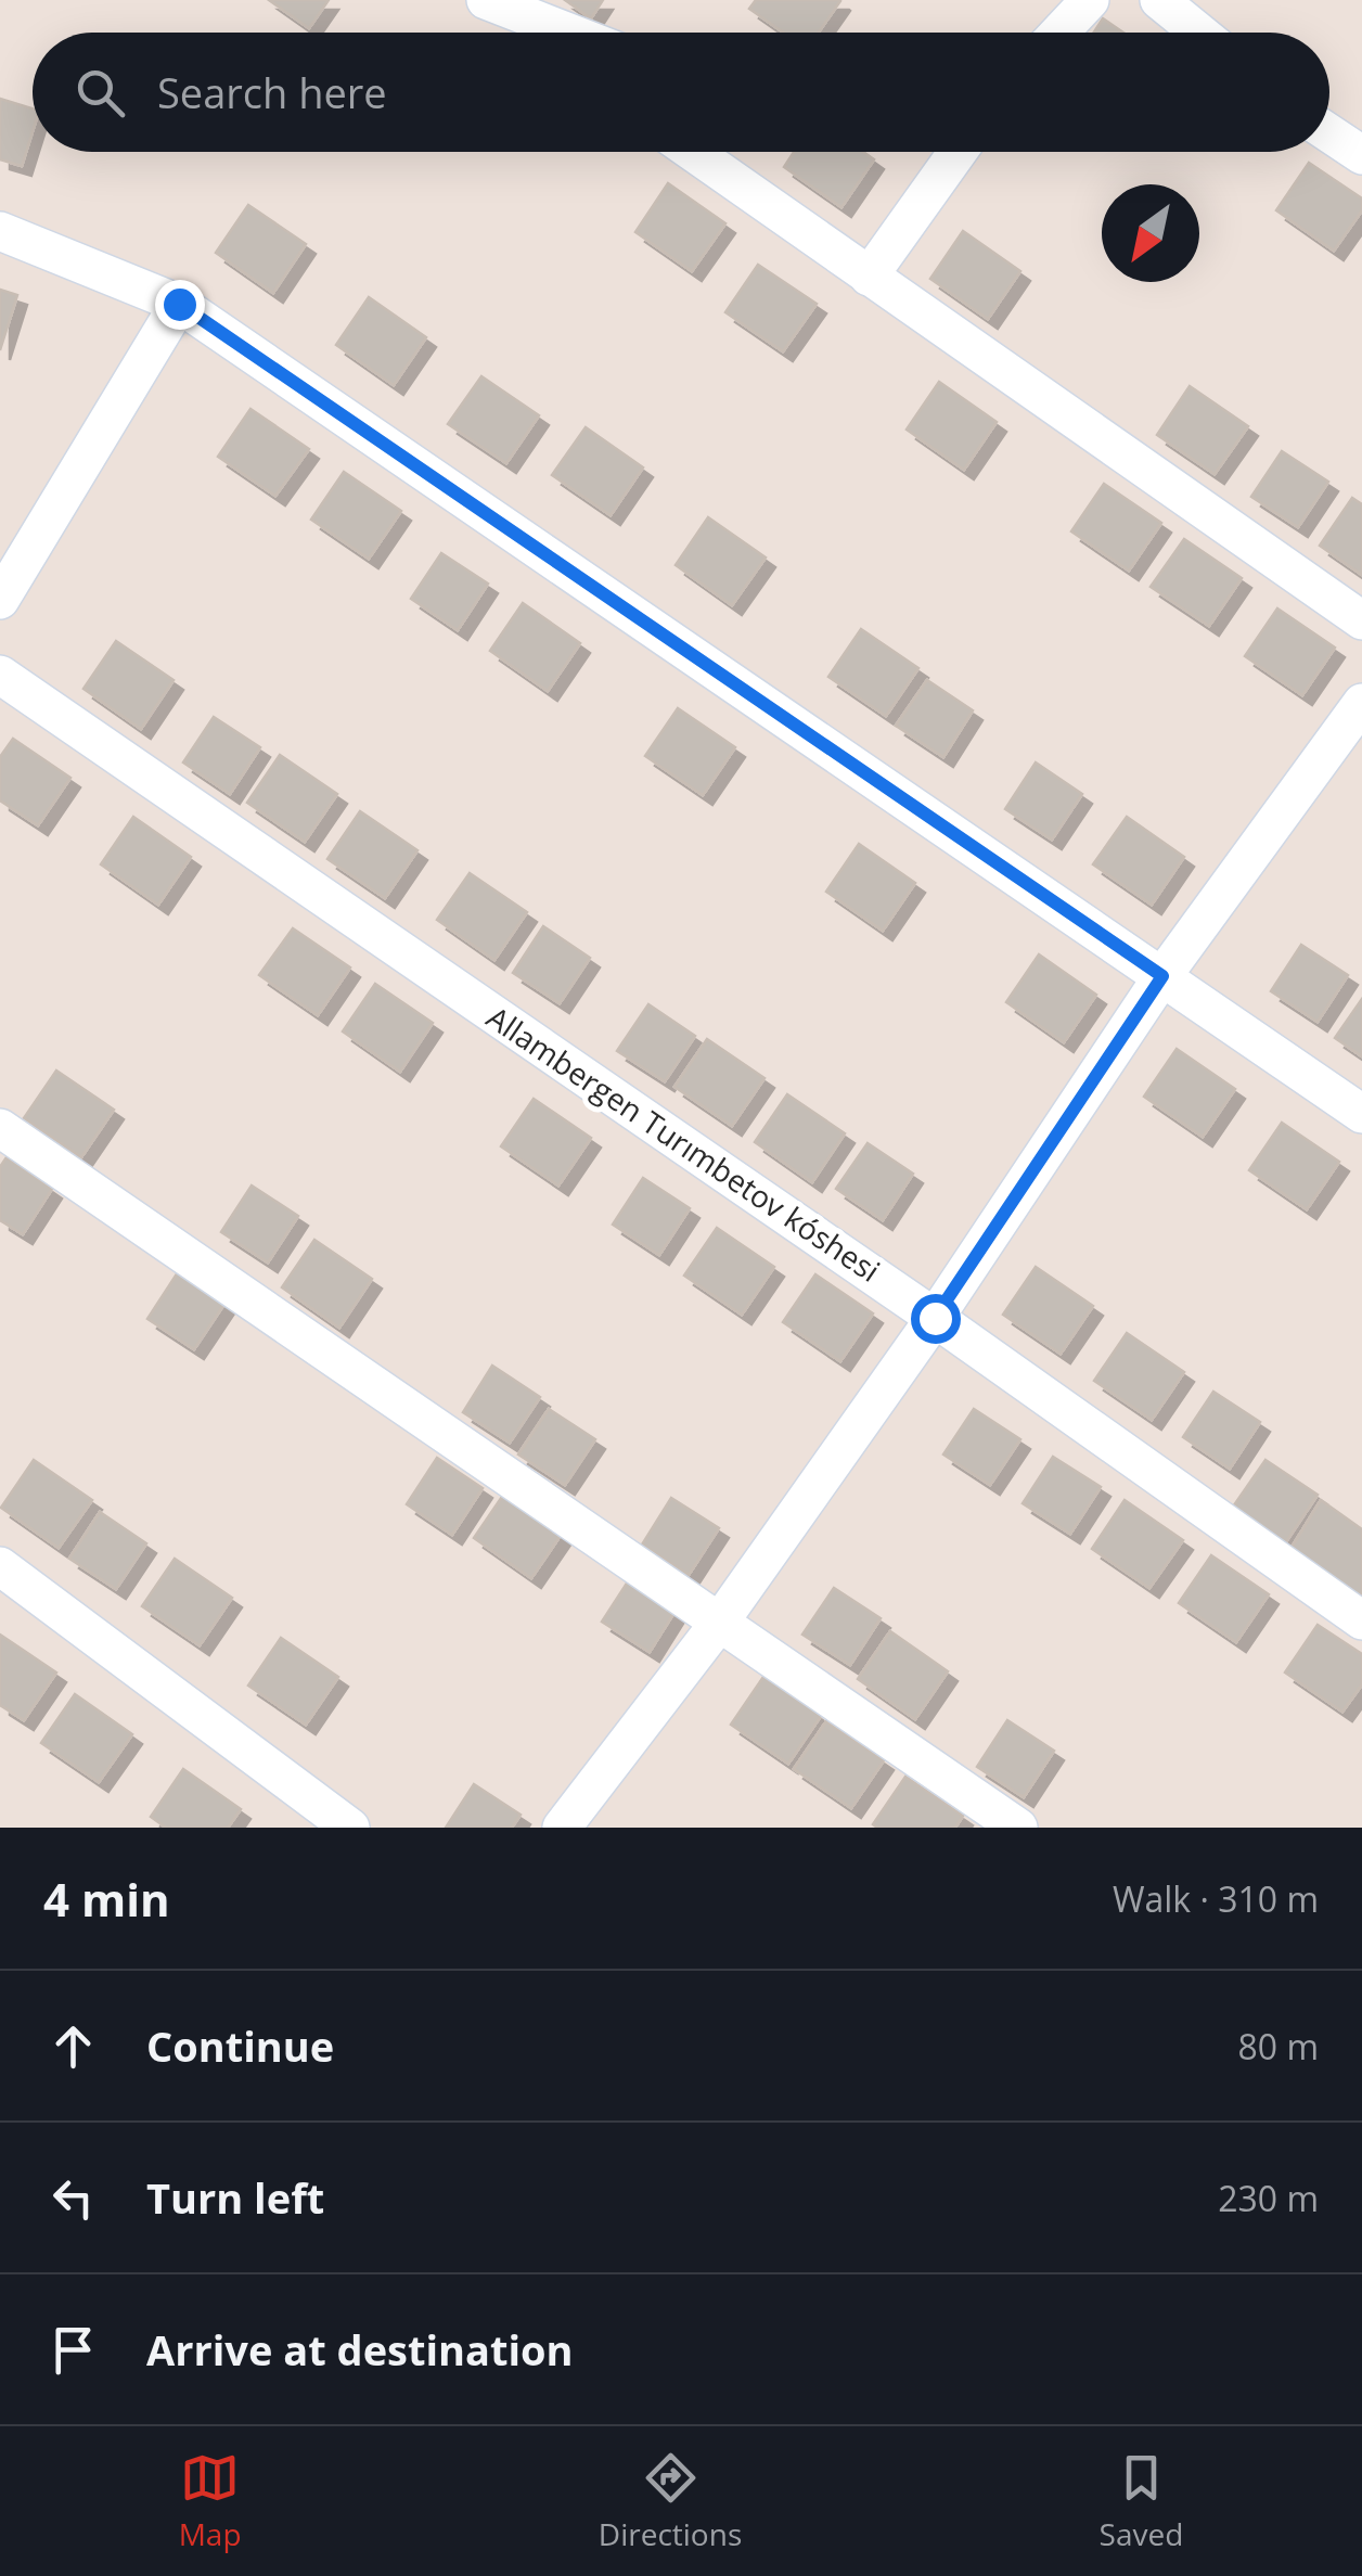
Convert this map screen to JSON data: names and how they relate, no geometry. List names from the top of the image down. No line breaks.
{"streets":{"street":["Allambergen Turımbetov kóshesi"]},"north":"bottom left","page":{"search":"Search here","heading":["4 min","Walk · 310 m"],"list":[["Continue","80 m"],["Turn left","230 m"],"Arrive at destination"],"nav":["Map","Directions","Saved"]}}
